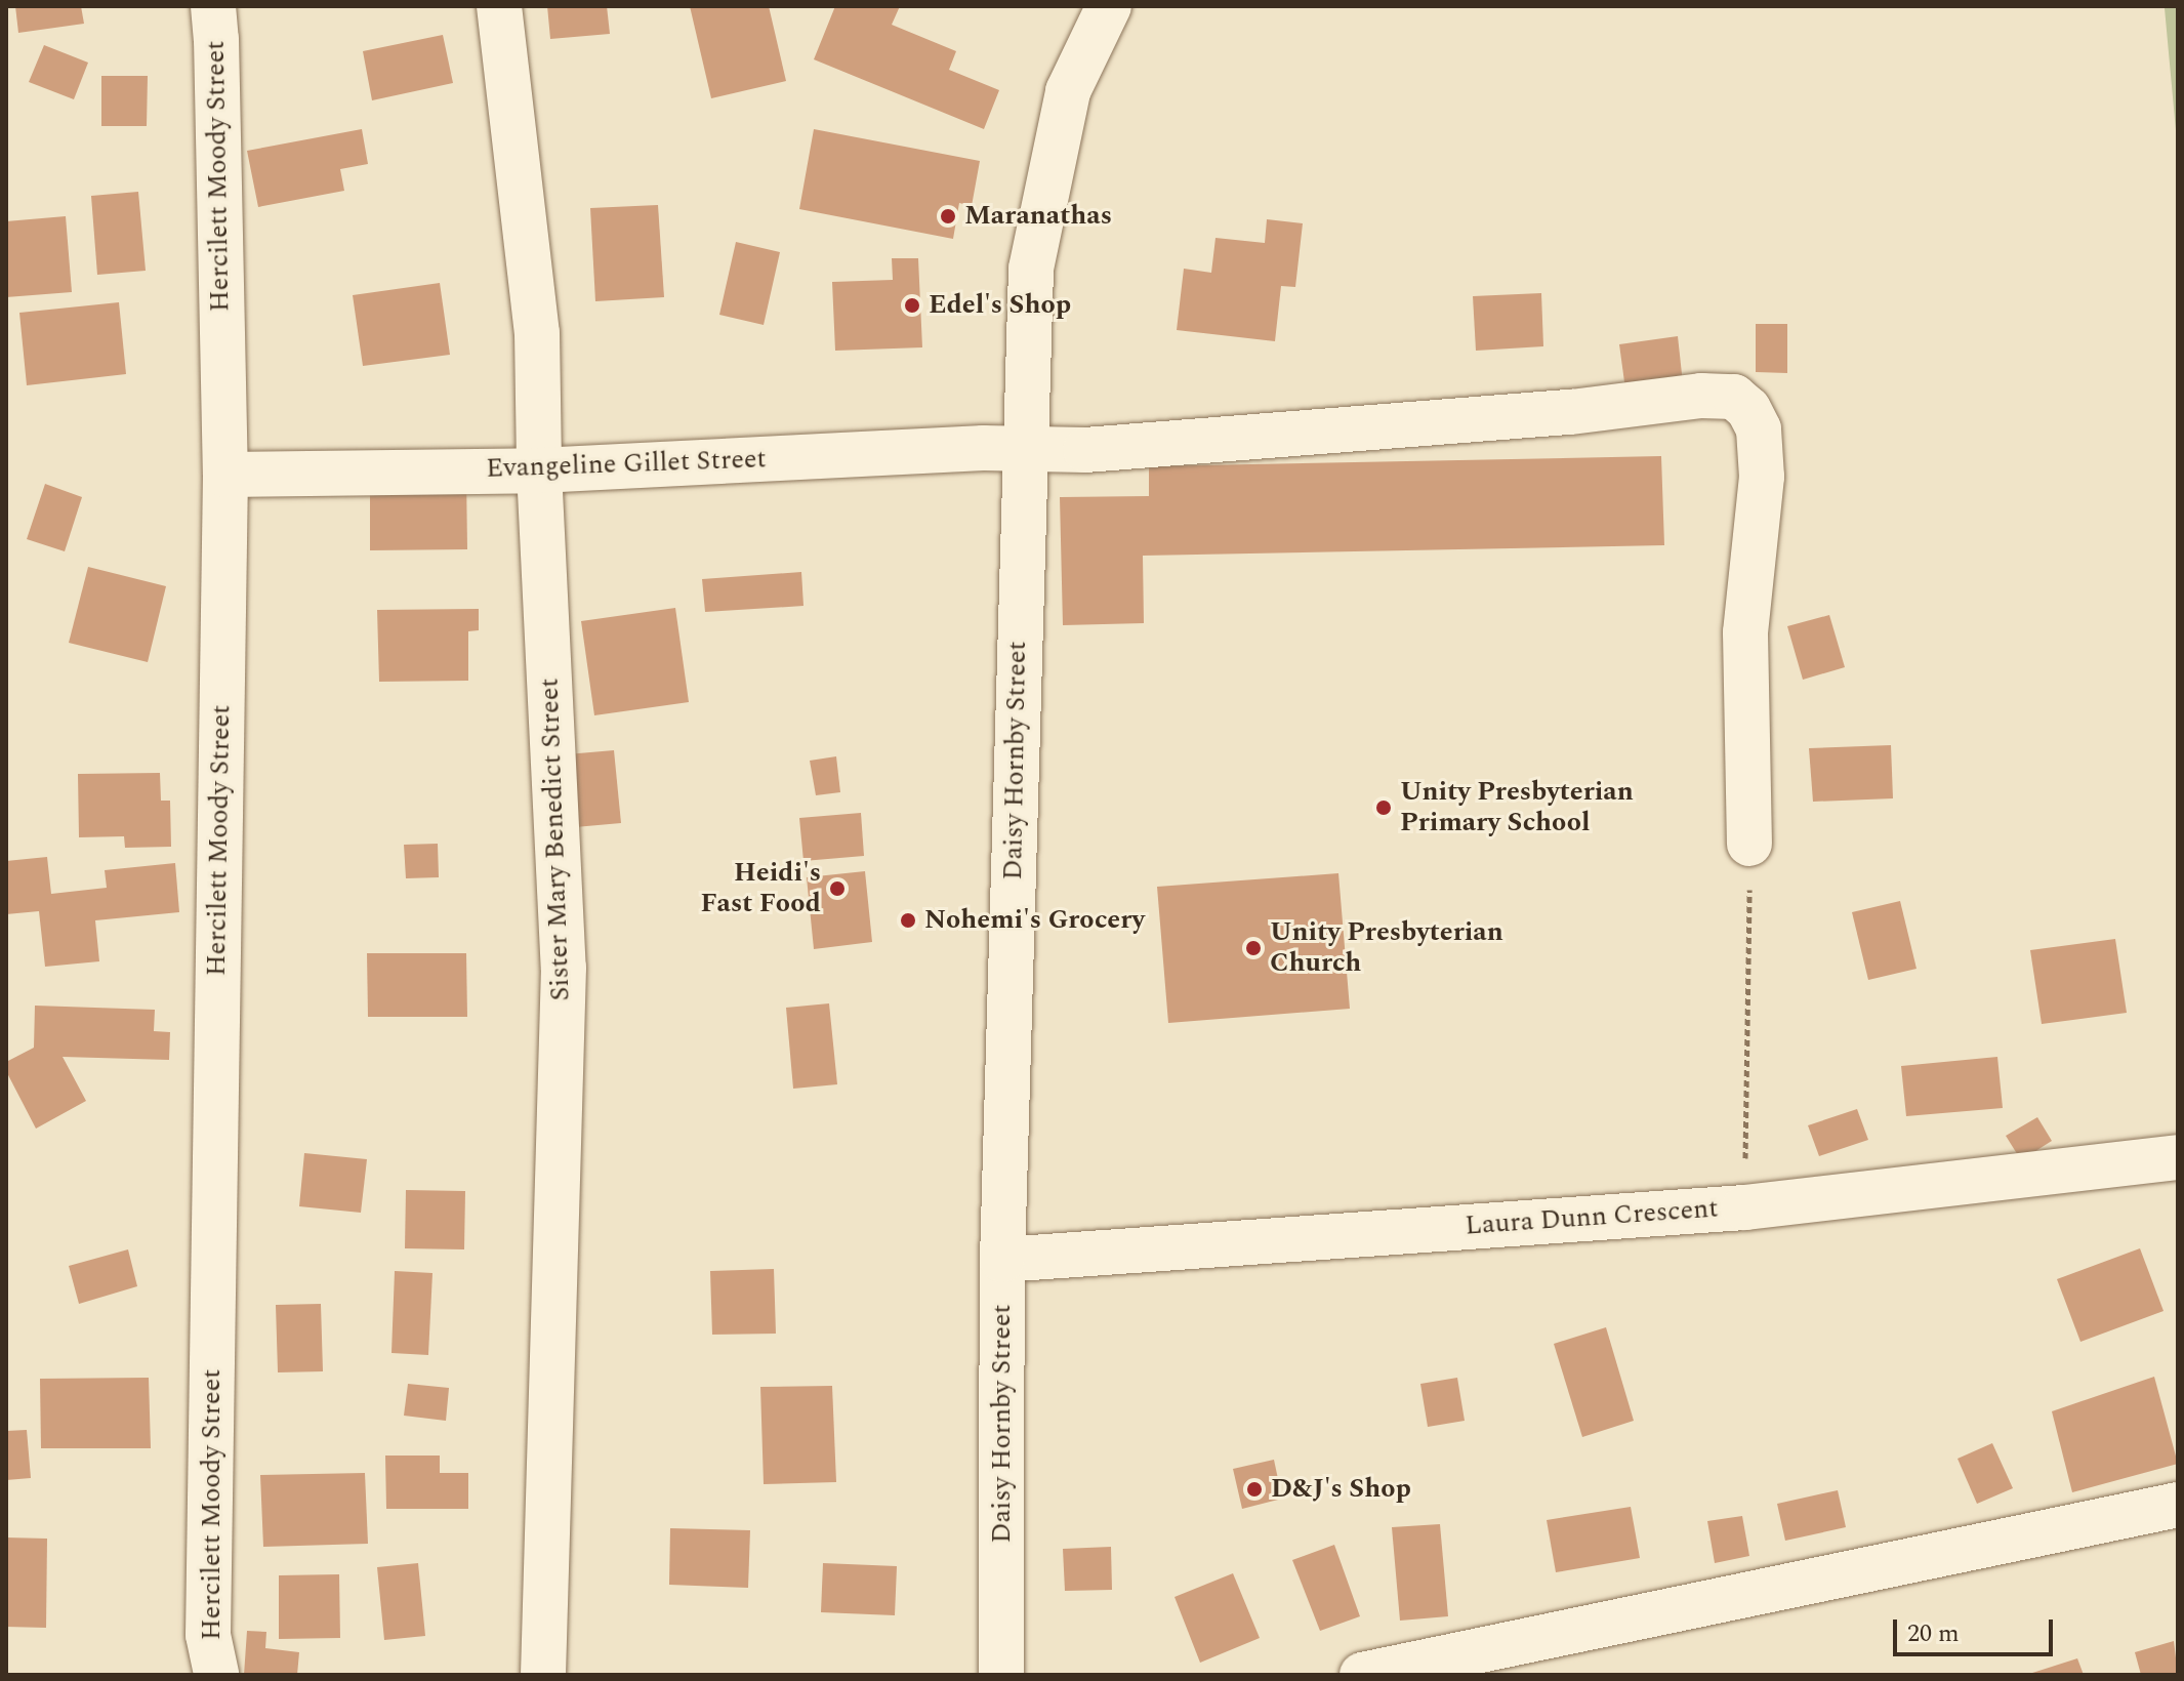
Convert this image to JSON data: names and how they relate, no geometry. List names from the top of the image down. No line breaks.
{"streets":{"street":["Hercilett Moody Street","Evangeline Gillet Street","Daisy Hornby Street","Sister Mary Benedict Street","Laura Dunn Crescent"]},"crossings":[["Hercilett Moody Street","Evangeline Gillet Street"],["Evangeline Gillet Street","Daisy Hornby Street"],["Evangeline Gillet Street","Sister Mary Benedict Street"],["Daisy Hornby Street","Laura Dunn Crescent"]],"places":["Maranathas","Edel's Shop","Unity Presbyterian Primary School","Heidi's Fast Food","Nohemi's Grocery","Unity Presbyterian Church","D&J's Shop"],"scale_bar":"20 m"}
